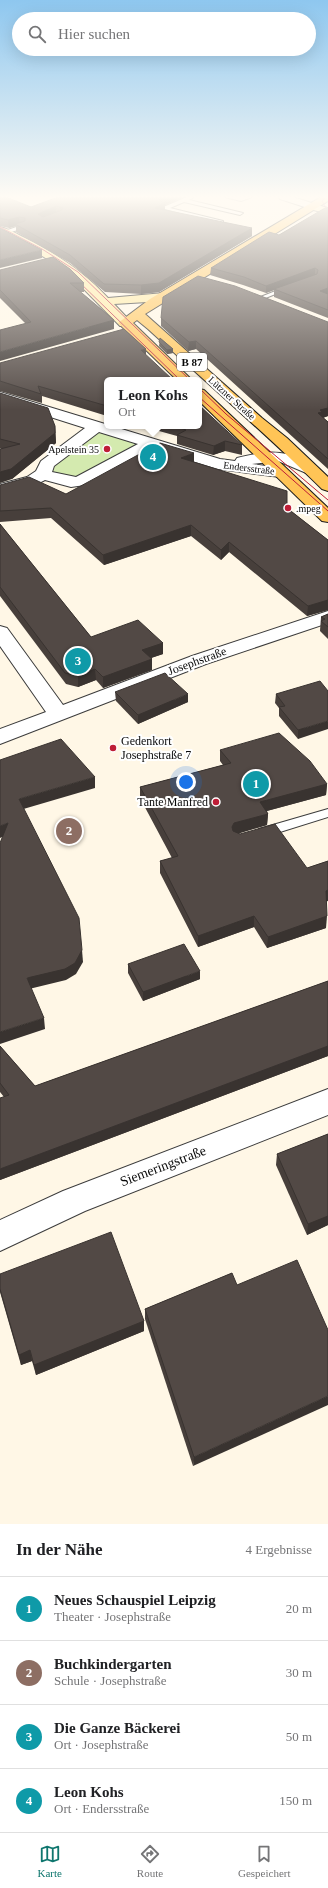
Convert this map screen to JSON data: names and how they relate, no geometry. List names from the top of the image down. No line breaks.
{"streets":{"main road":["B 87","Lützner Straße"],"street":["Endersstraße","Josephstraße","Siemeringstraße"]},"crossings":[["Lützner Straße","Endersstraße"]],"places":["Apelstein 35",".mpeg","Gedenkort Josephstraße 7","Tante Manfred"],"page":{"search":"Hier suchen","popup":["Leon Kohs","Ort"],"pins":["4","3","1","2"],"heading":["In der Nähe","4 Ergebnisse"],"list":[{"mark":"1","name":"Neues Schauspiel Leipzig","note":"Theater · Josephstraße","value":"20 m"},{"mark":"2","name":"Buchkindergarten","note":"Schule · Josephstraße","value":"30 m"},{"mark":"3","name":"Die Ganze Bäckerei","note":"Ort · Josephstraße","value":"50 m"},{"mark":"4","name":"Leon Kohs","note":"Ort · Endersstraße","value":"150 m"}],"nav":["Karte","Route","Gespeichert"]}}
